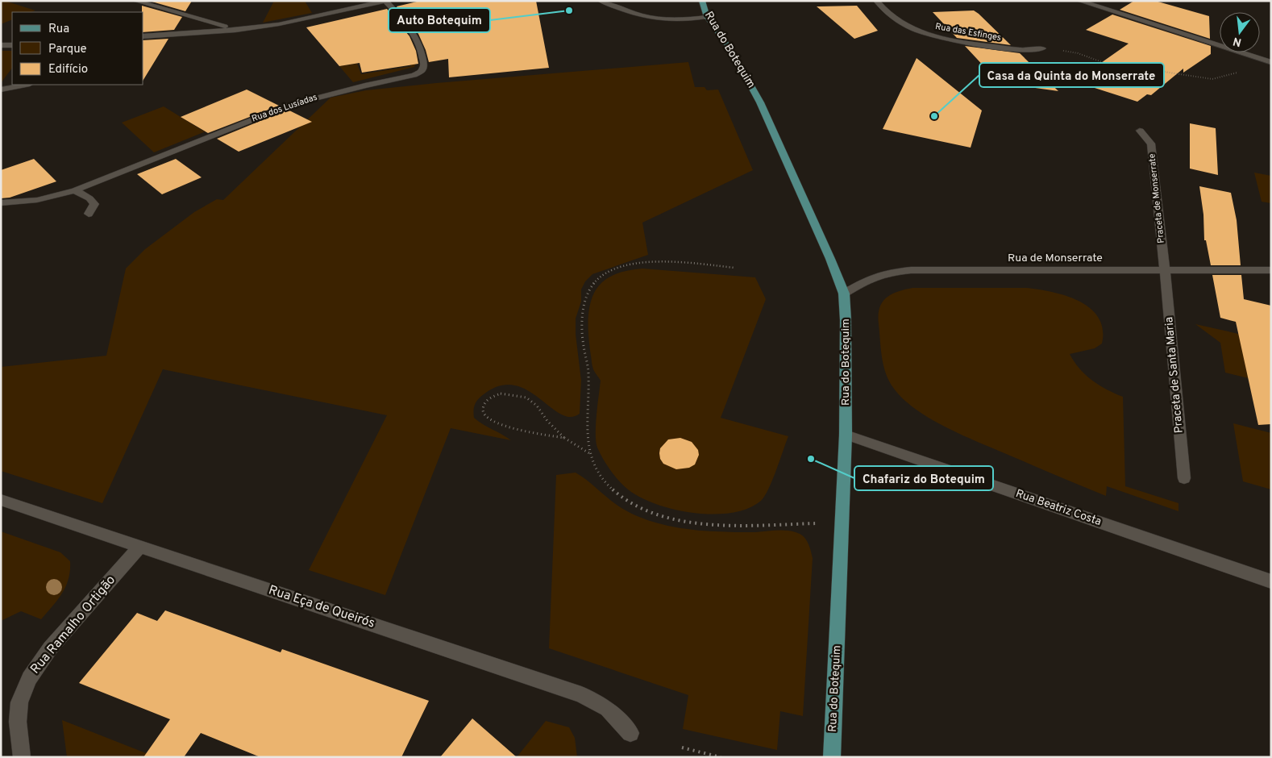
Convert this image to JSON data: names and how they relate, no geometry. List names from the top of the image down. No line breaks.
{"streets":{"main road":["Rua do Botequim"],"street":["Rua das Esfinges","Rua dos Lusíadas","Praceta de Monserrate","Rua de Monserrate","Praceta de Santa Maria","Rua Beatriz Costa","Rua Eça de Queirós","Rua Ramalho Ortigão"]},"crossings":[["Rua do Botequim","Rua de Monserrate"],["Rua do Botequim","Rua Beatriz Costa"],["Praceta de Monserrate","Rua de Monserrate"],["Praceta de Monserrate","Praceta de Santa Maria"],["Rua de Monserrate","Praceta de Santa Maria"],["Rua Eça de Queirós","Rua Ramalho Ortigão"]],"places":["Auto Botequim","Casa da Quinta do Monserrate","Chafariz do Botequim"],"legend":["Rua","Parque","Edifício"],"north":"bottom"}
